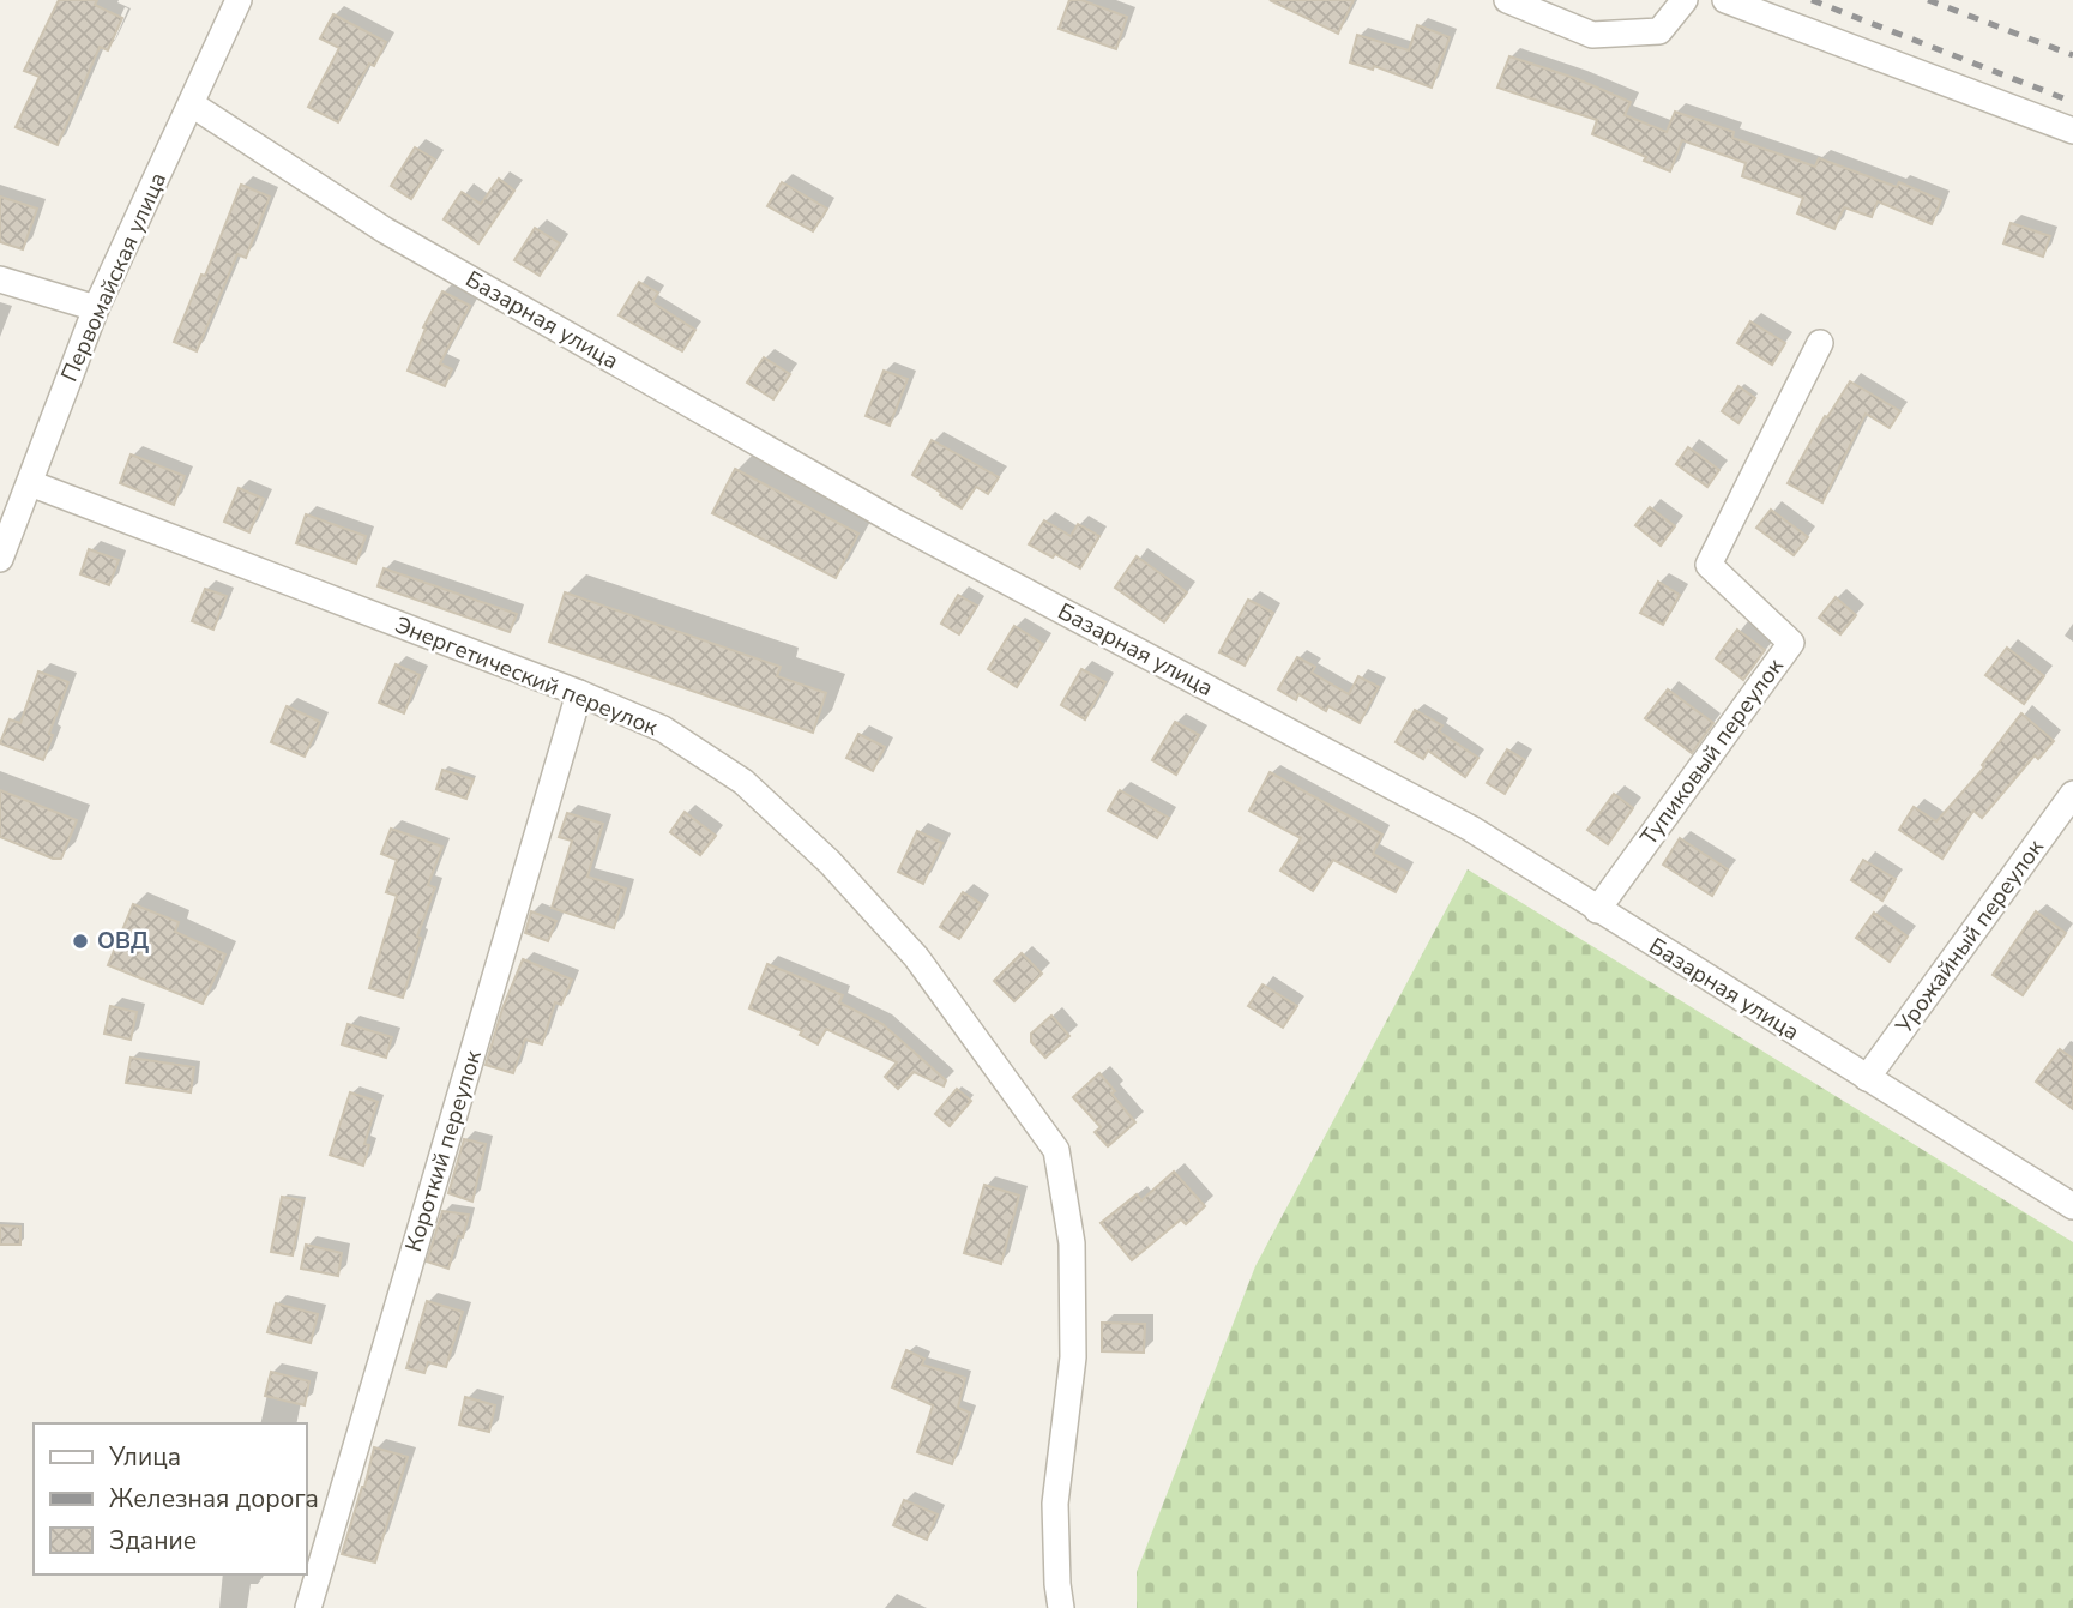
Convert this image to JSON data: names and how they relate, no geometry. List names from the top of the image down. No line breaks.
{"streets":{"street":["Первомайская улица","Базарная улица","Энергетический переулок","Тупиковый переулок","Урожайный переулок","Короткий переулок"]},"crossings":[["Первомайская улица","Базарная улица"],["Первомайская улица","Энергетический переулок"],["Базарная улица","Тупиковый переулок"],["Базарная улица","Урожайный переулок"],["Энергетический переулок","Короткий переулок"]],"places":["ОВД"],"legend":["Улица","Железная дорога","Здание"]}
